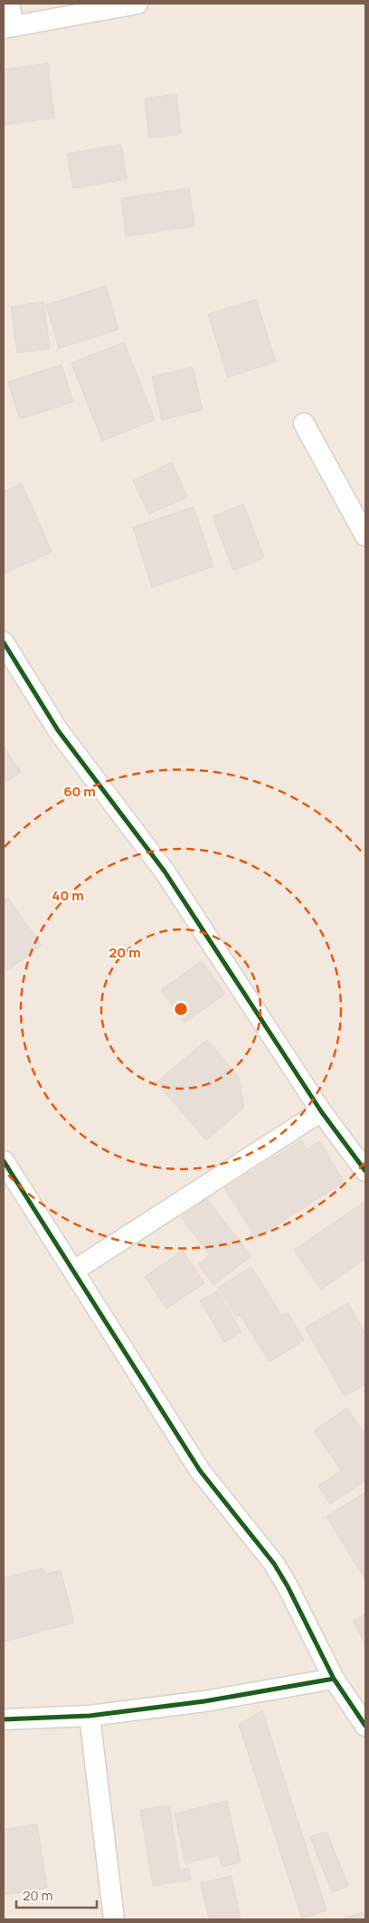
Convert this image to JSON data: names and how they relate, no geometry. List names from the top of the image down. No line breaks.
{"scale_bar":"20 m","rings":["60 m","40 m","20 m"]}
